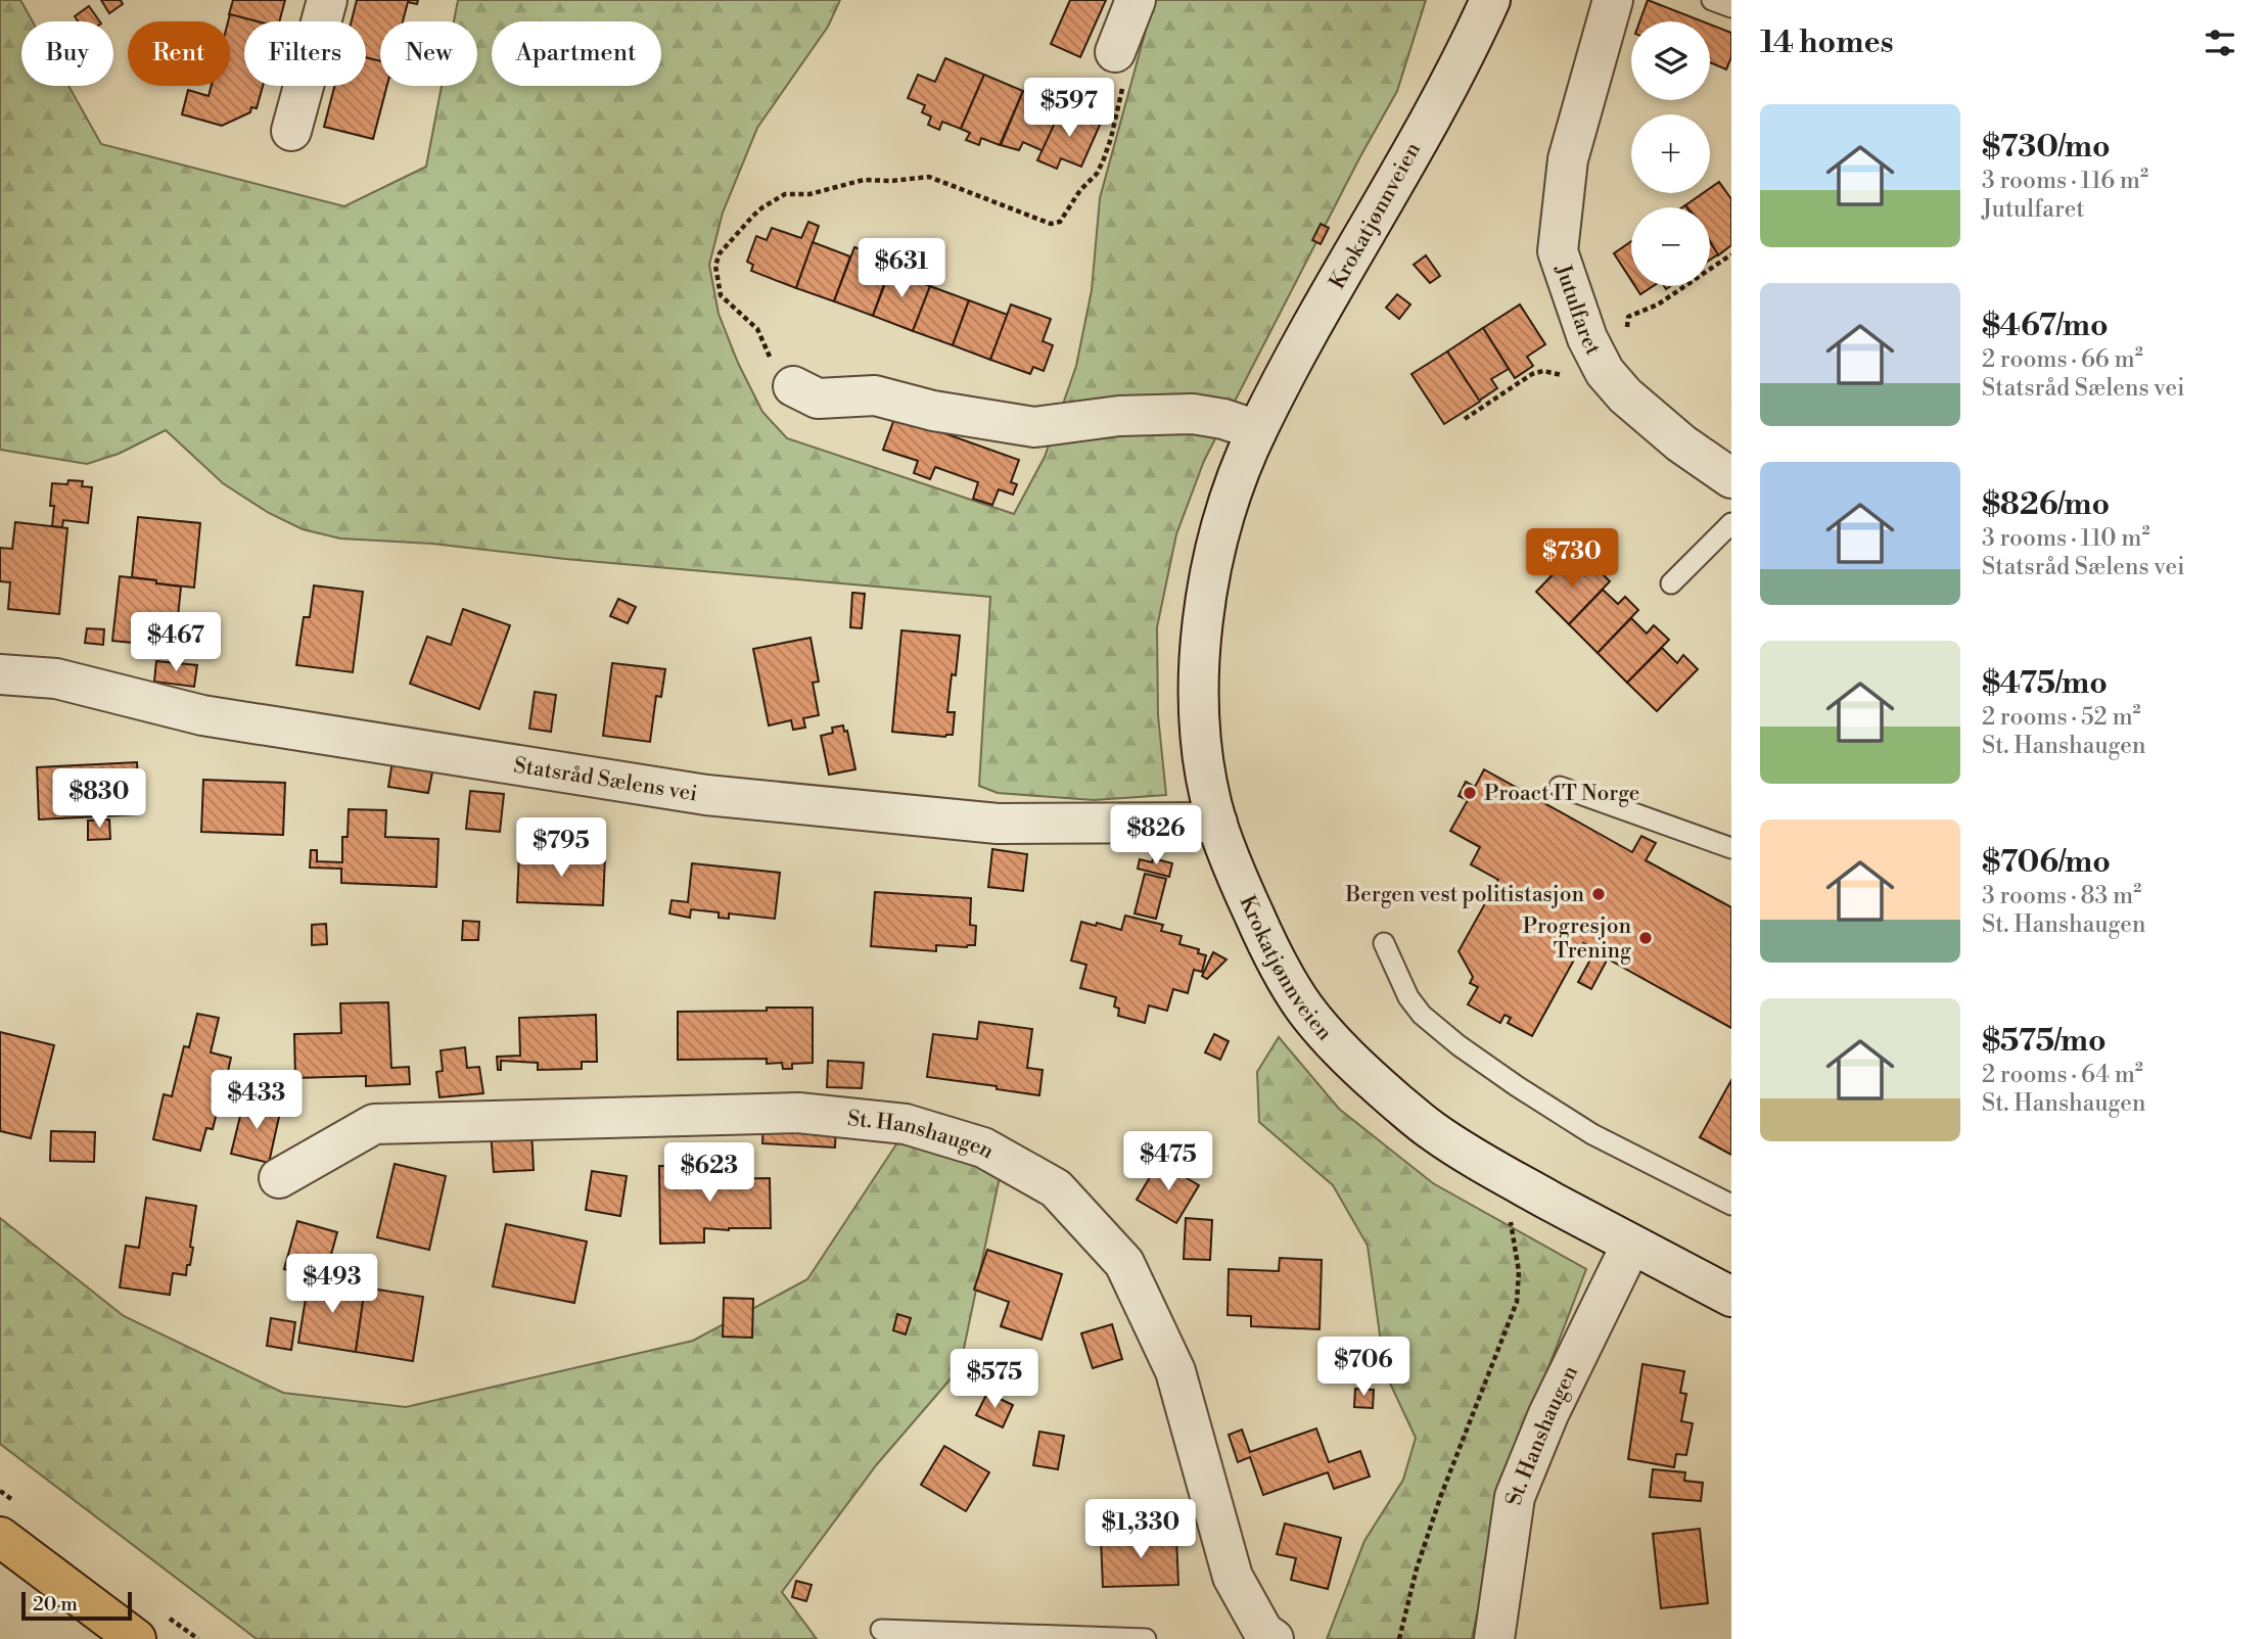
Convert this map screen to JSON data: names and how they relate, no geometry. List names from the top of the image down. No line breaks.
{"streets":{"street":["Krokatjønnveien","Jutulfaret","Statsråd Sælens vei","St. Hanshaugen"]},"crossings":[["Krokatjønnveien","Statsråd Sælens vei"],["Krokatjønnveien","St. Hanshaugen"]],"places":["Proact IT Norge","Bergen vest politistasjon","Progresjon Trening"],"scale_bar":"20 m","page":{"heading":"14 homes","map_buttons":["+","−"],"chip":["Buy","Rent","Filters","New","Apartment"],"price":["$597","$631","$730","$467","$830","$826","$795","$433","$475","$623","$493","$706","$575","$1,330"],"list":[{"name":"$730/mo","note":"3 rooms · 116 m² · Jutulfaret"},{"name":"$467/mo","note":"2 rooms · 66 m² · Statsråd Sælens vei"},{"name":"$826/mo","note":"3 rooms · 110 m² · Statsråd Sælens vei"},{"name":"$475/mo","note":"2 rooms · 52 m² · St. Hanshaugen"},{"name":"$706/mo","note":"3 rooms · 83 m² · St. Hanshaugen"},{"name":"$575/mo","note":"2 rooms · 64 m² · St. Hanshaugen"}],"scale":"20 m"}}
